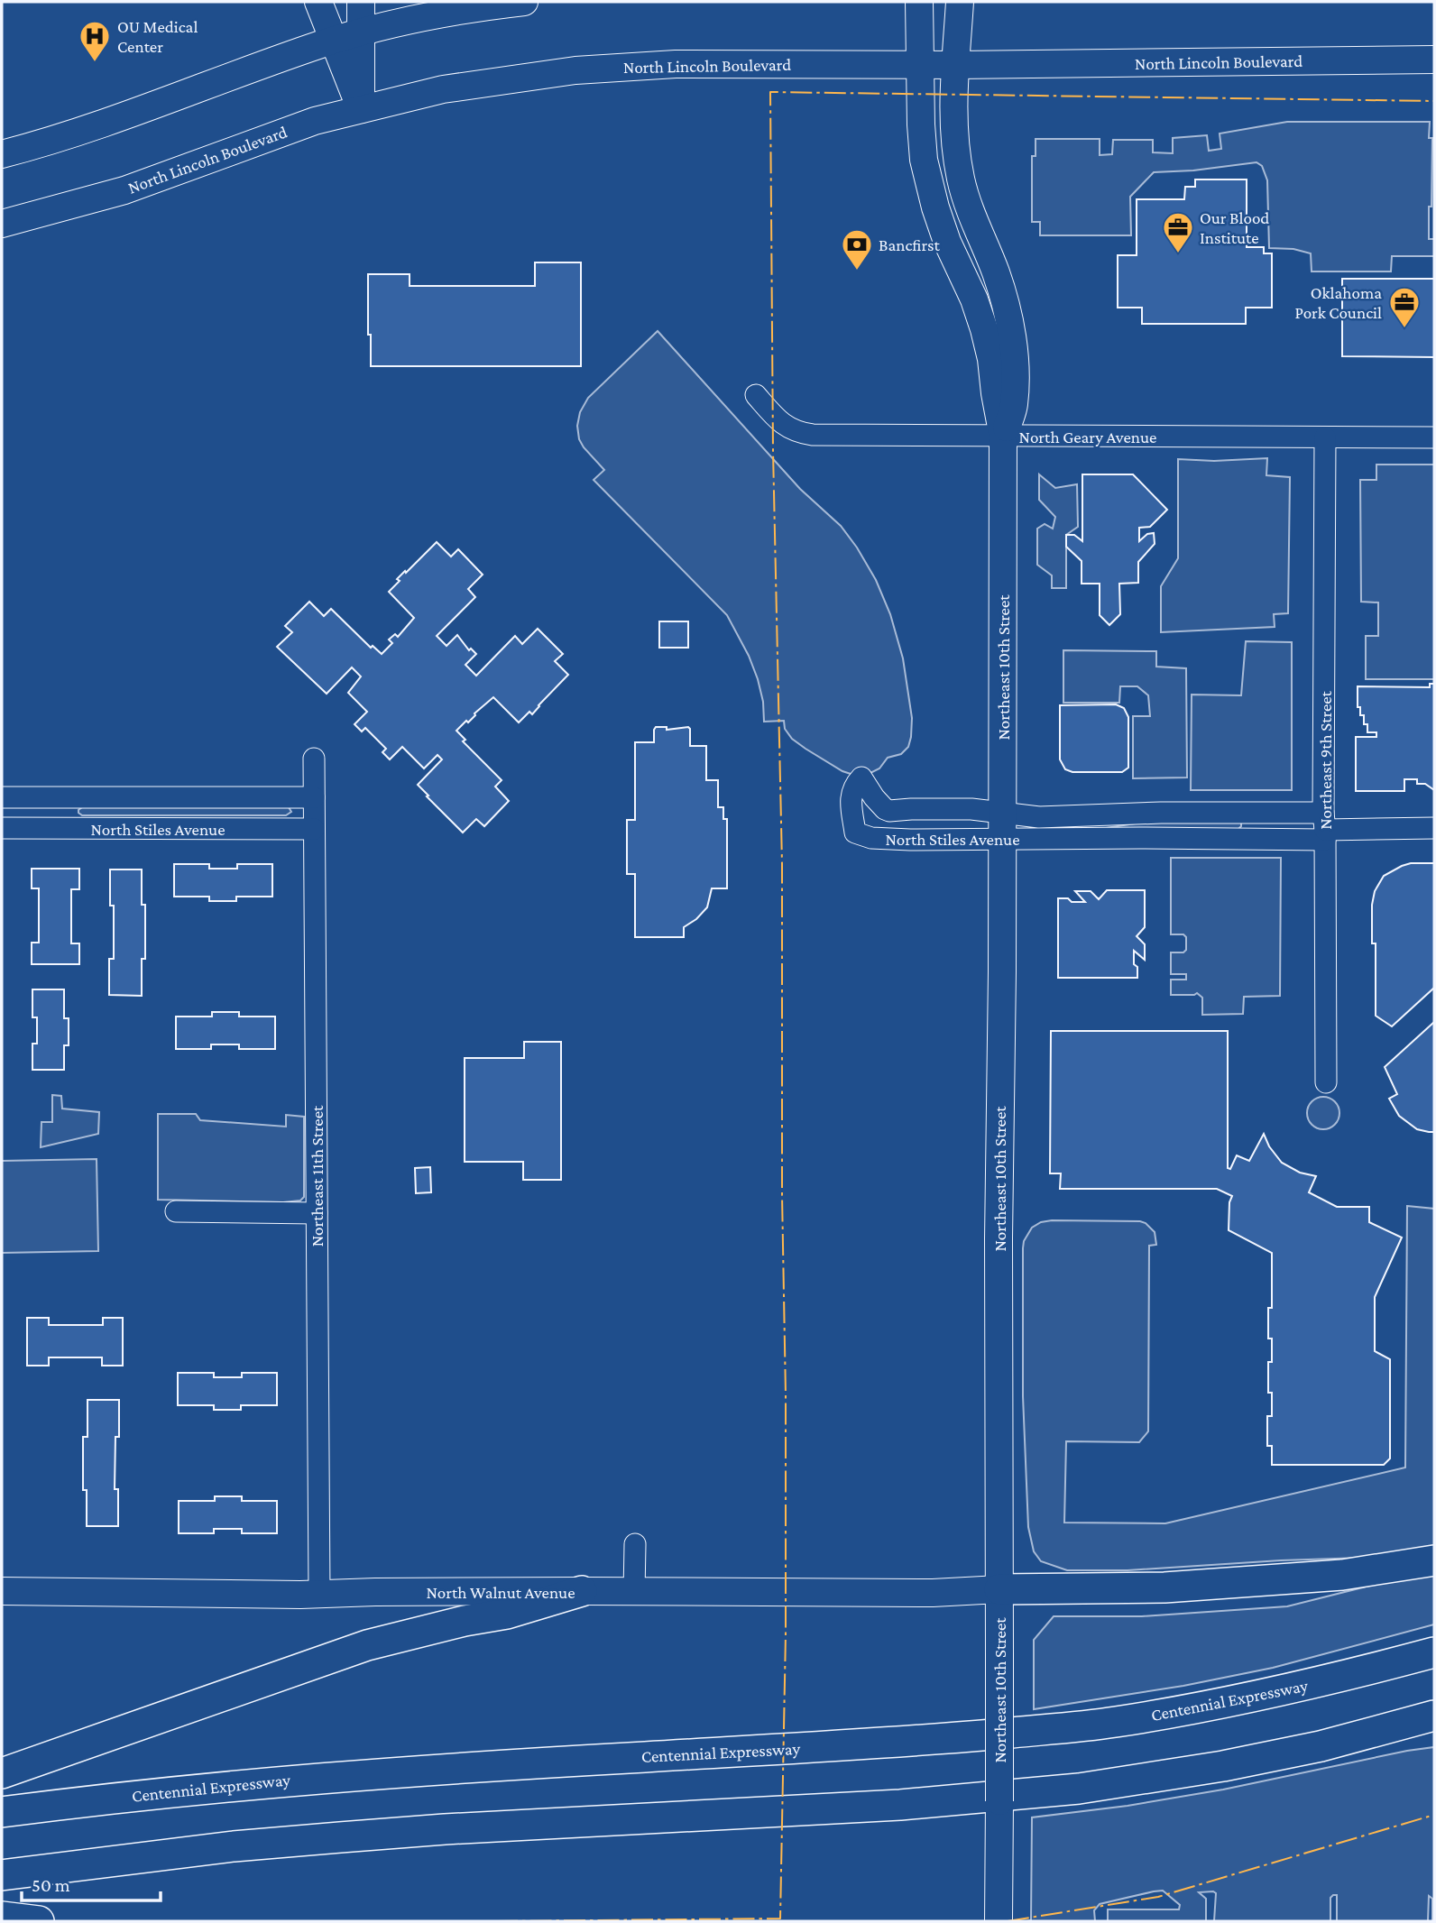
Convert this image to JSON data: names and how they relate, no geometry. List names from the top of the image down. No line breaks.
{"streets":{"highway":["Centennial Expressway"],"main road":["North Lincoln Boulevard","Northeast 10th Street","North Walnut Avenue"],"street":["North Geary Avenue","Northeast 9th Street","North Stiles Avenue","Northeast 11th Street"]},"crossings":[["North Lincoln Boulevard","Northeast 10th Street"],["North Geary Avenue","Northeast 10th Street"],["North Geary Avenue","Northeast 9th Street"],["Northeast 10th Street","North Stiles Avenue"],["Northeast 10th Street","North Walnut Avenue"],["Northeast 9th Street","North Stiles Avenue"],["North Stiles Avenue","Northeast 11th Street"],["Northeast 11th Street","North Walnut Avenue"]],"places":{"hospital":["OU Medical Center"],"office":["Our Blood Institute","Oklahoma Pork Council"],"bank":["Bancfirst"]},"scale_bar":"50 m"}
